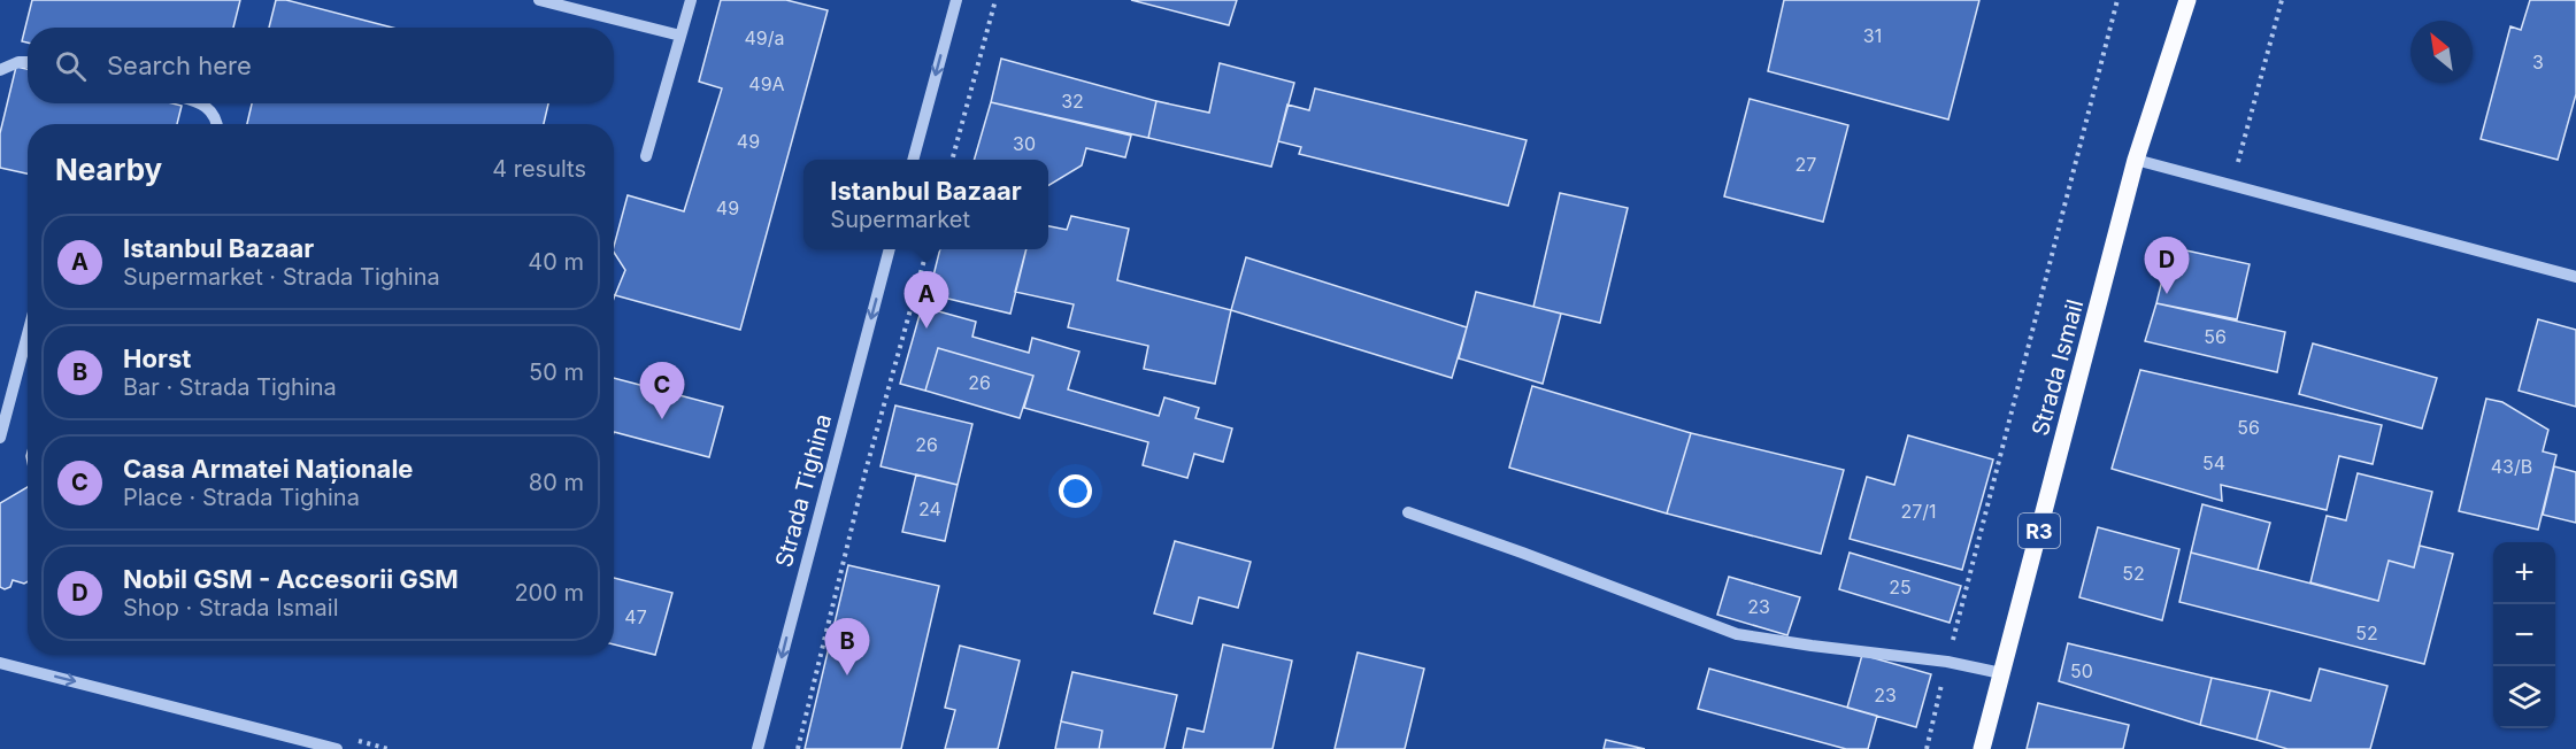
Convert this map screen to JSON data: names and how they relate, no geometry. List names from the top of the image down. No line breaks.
{"streets":{"main road":["Strada Ismail","R3"],"street":["Strada Tighina"]},"one_way":["Strada Tighina"],"house_numbers":["31","49/a","3","49A","32","49","30","27","49","56","26","56","26","54","43/B","24","27/1","52","25","23","47","52","50","23"],"north":"top left","page":{"search":"Search here","heading":["Nearby","4 results"],"popup":["Istanbul Bazaar","Supermarket"],"list":[{"mark":"A","name":"Istanbul Bazaar","note":"Supermarket · Strada Tighina","value":"40 m"},{"mark":"B","name":"Horst","note":"Bar · Strada Tighina","value":"50 m"},{"mark":"C","name":"Casa Armatei Naționale","note":"Place · Strada Tighina","value":"80 m"},{"mark":"D","name":"Nobil GSM - Accesorii GSM","note":"Shop · Strada Ismail","value":"200 m"}],"pins":["D","A","C","B"],"map_buttons":["+","−"]}}
